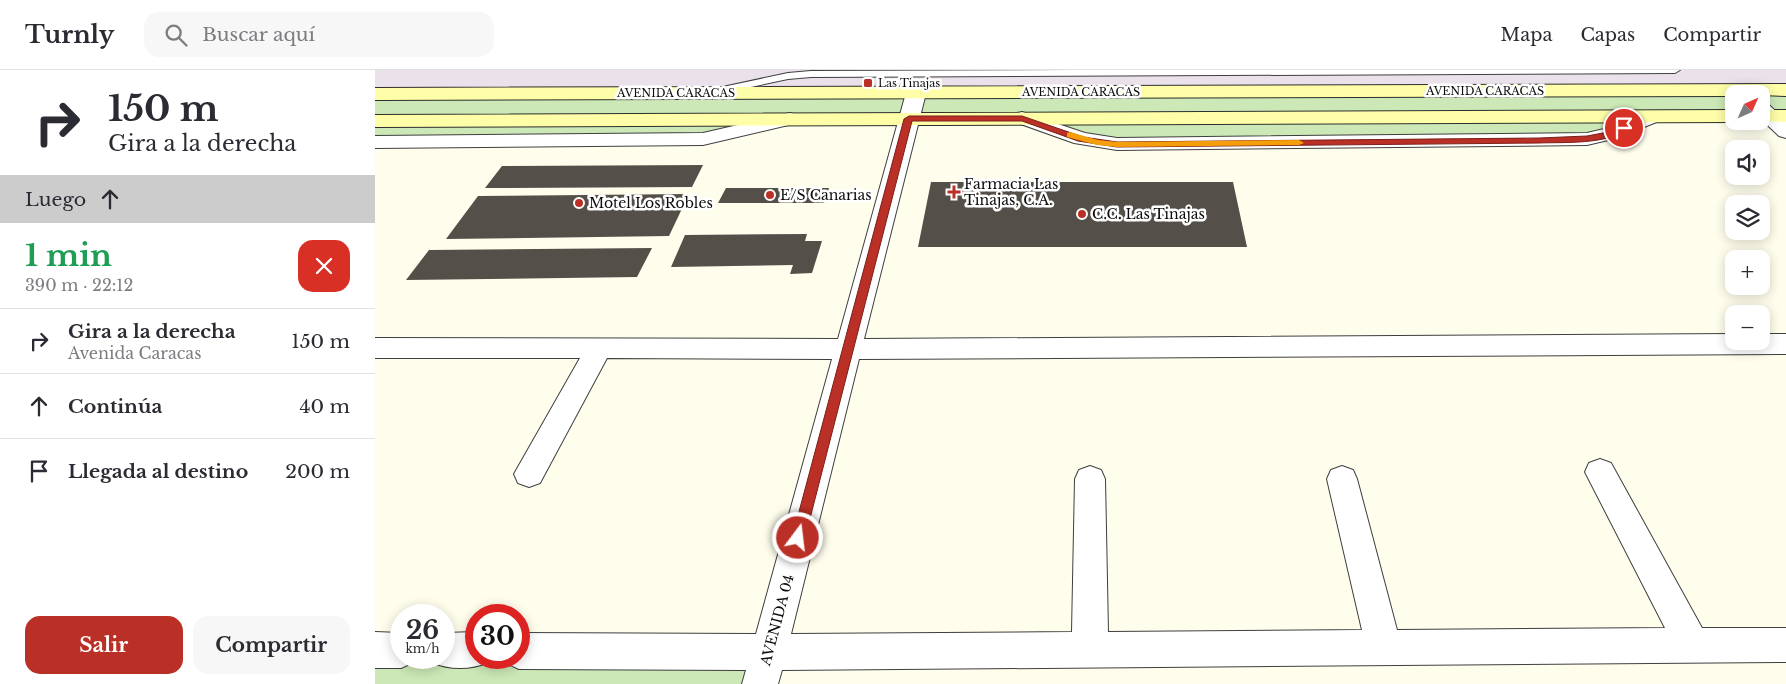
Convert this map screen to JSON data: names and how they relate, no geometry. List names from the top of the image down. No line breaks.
{"streets":{"street":["AVENIDA CARACAS","AVENIDA 04"]},"crossings":[["AVENIDA CARACAS","AVENIDA 04"]],"places":{"transit":["Las Tinajas"],"health":["Farmacia Las Tinajas, C.A."],"other":["E/S Canarias","Motel Los Robles","C.C. Las Tinajas"]},"north":"top right","page":{"header":"Turnly","search":"Buscar aquí","nav":["Mapa","Capas","Compartir"],"turn":["150 m","Gira a la derecha"],"map_buttons":["+","−"],"then":"Luego","heading":["1 min","390 m · 22:12"],"list":[{"name":"Gira a la derecha","note":"Avenida Caracas","value":"150 m"},{"name":"Continúa","value":"40 m"},{"name":"Llegada al destino","value":"200 m"}],"speed":"26 km/h","limit":"30","buttons":["Salir","Compartir"]}}
